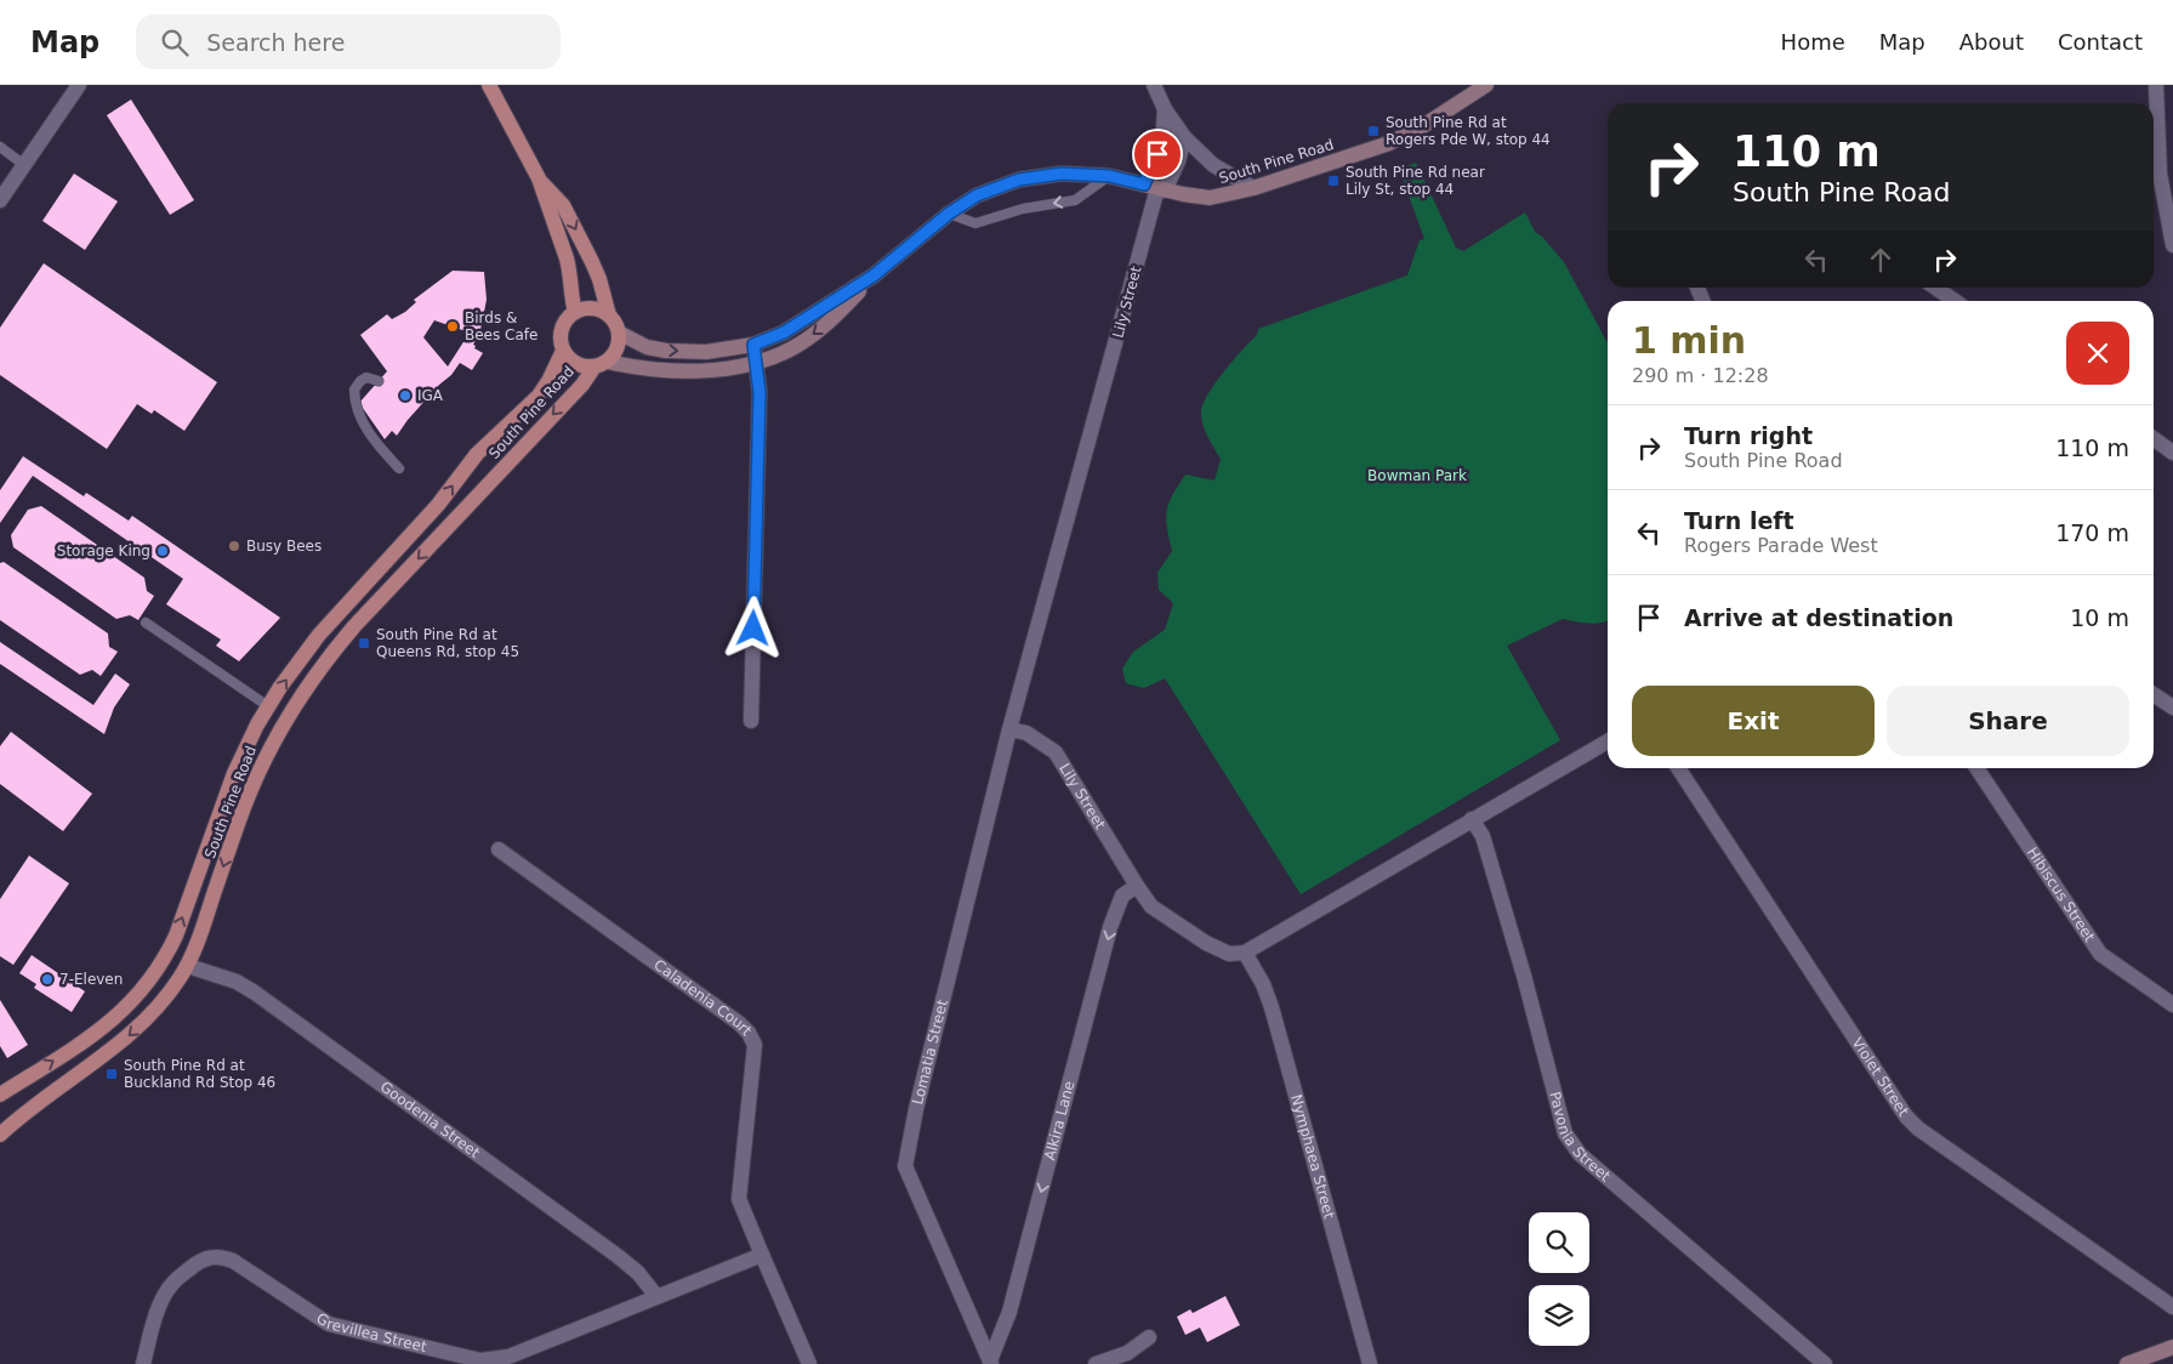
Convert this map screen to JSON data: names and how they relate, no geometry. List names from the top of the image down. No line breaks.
{"streets":{"main road":["South Pine Road"],"street":["Lily Street","Hibiscus Street","Caladenia Court","Lomatia Street","Violet Street","Goodenia Street","Alkira Lane","Pavonia Street","Nymphaea Street","Grevillea Street"]},"crossings":[["South Pine Road","Lily Street"],["South Pine Road","Goodenia Street"],["Lily Street","Lomatia Street"],["Lily Street","Alkira Lane"],["Lily Street","Nymphaea Street"],["Caladenia Court","Grevillea Street"],["Lomatia Street","Alkira Lane"],["Goodenia Street","Grevillea Street"]],"one_way":["Alkira Lane"],"parks":["Bowman Park"],"places":{"transit":["South Pine Rd at Rogers Pde W, stop 44","South Pine Rd near Lily St, stop 44","South Pine Rd at Queens Rd, stop 45","South Pine Rd at Buckland Rd Stop 46"],"other":["Birds & Bees Cafe","IGA","Busy Bees","Storage King","7-Eleven"]},"page":{"header":"Map","search":"Search here","nav":["Home","Map","About","Contact"],"turn":["110 m","South Pine Road"],"heading":["1 min","290 m · 12:28"],"list":[{"name":"Turn right","note":"South Pine Road","value":"110 m"},{"name":"Turn left","note":"Rogers Parade West","value":"170 m"},{"name":"Arrive at destination","value":"10 m"}],"buttons":["Exit","Share"]}}
